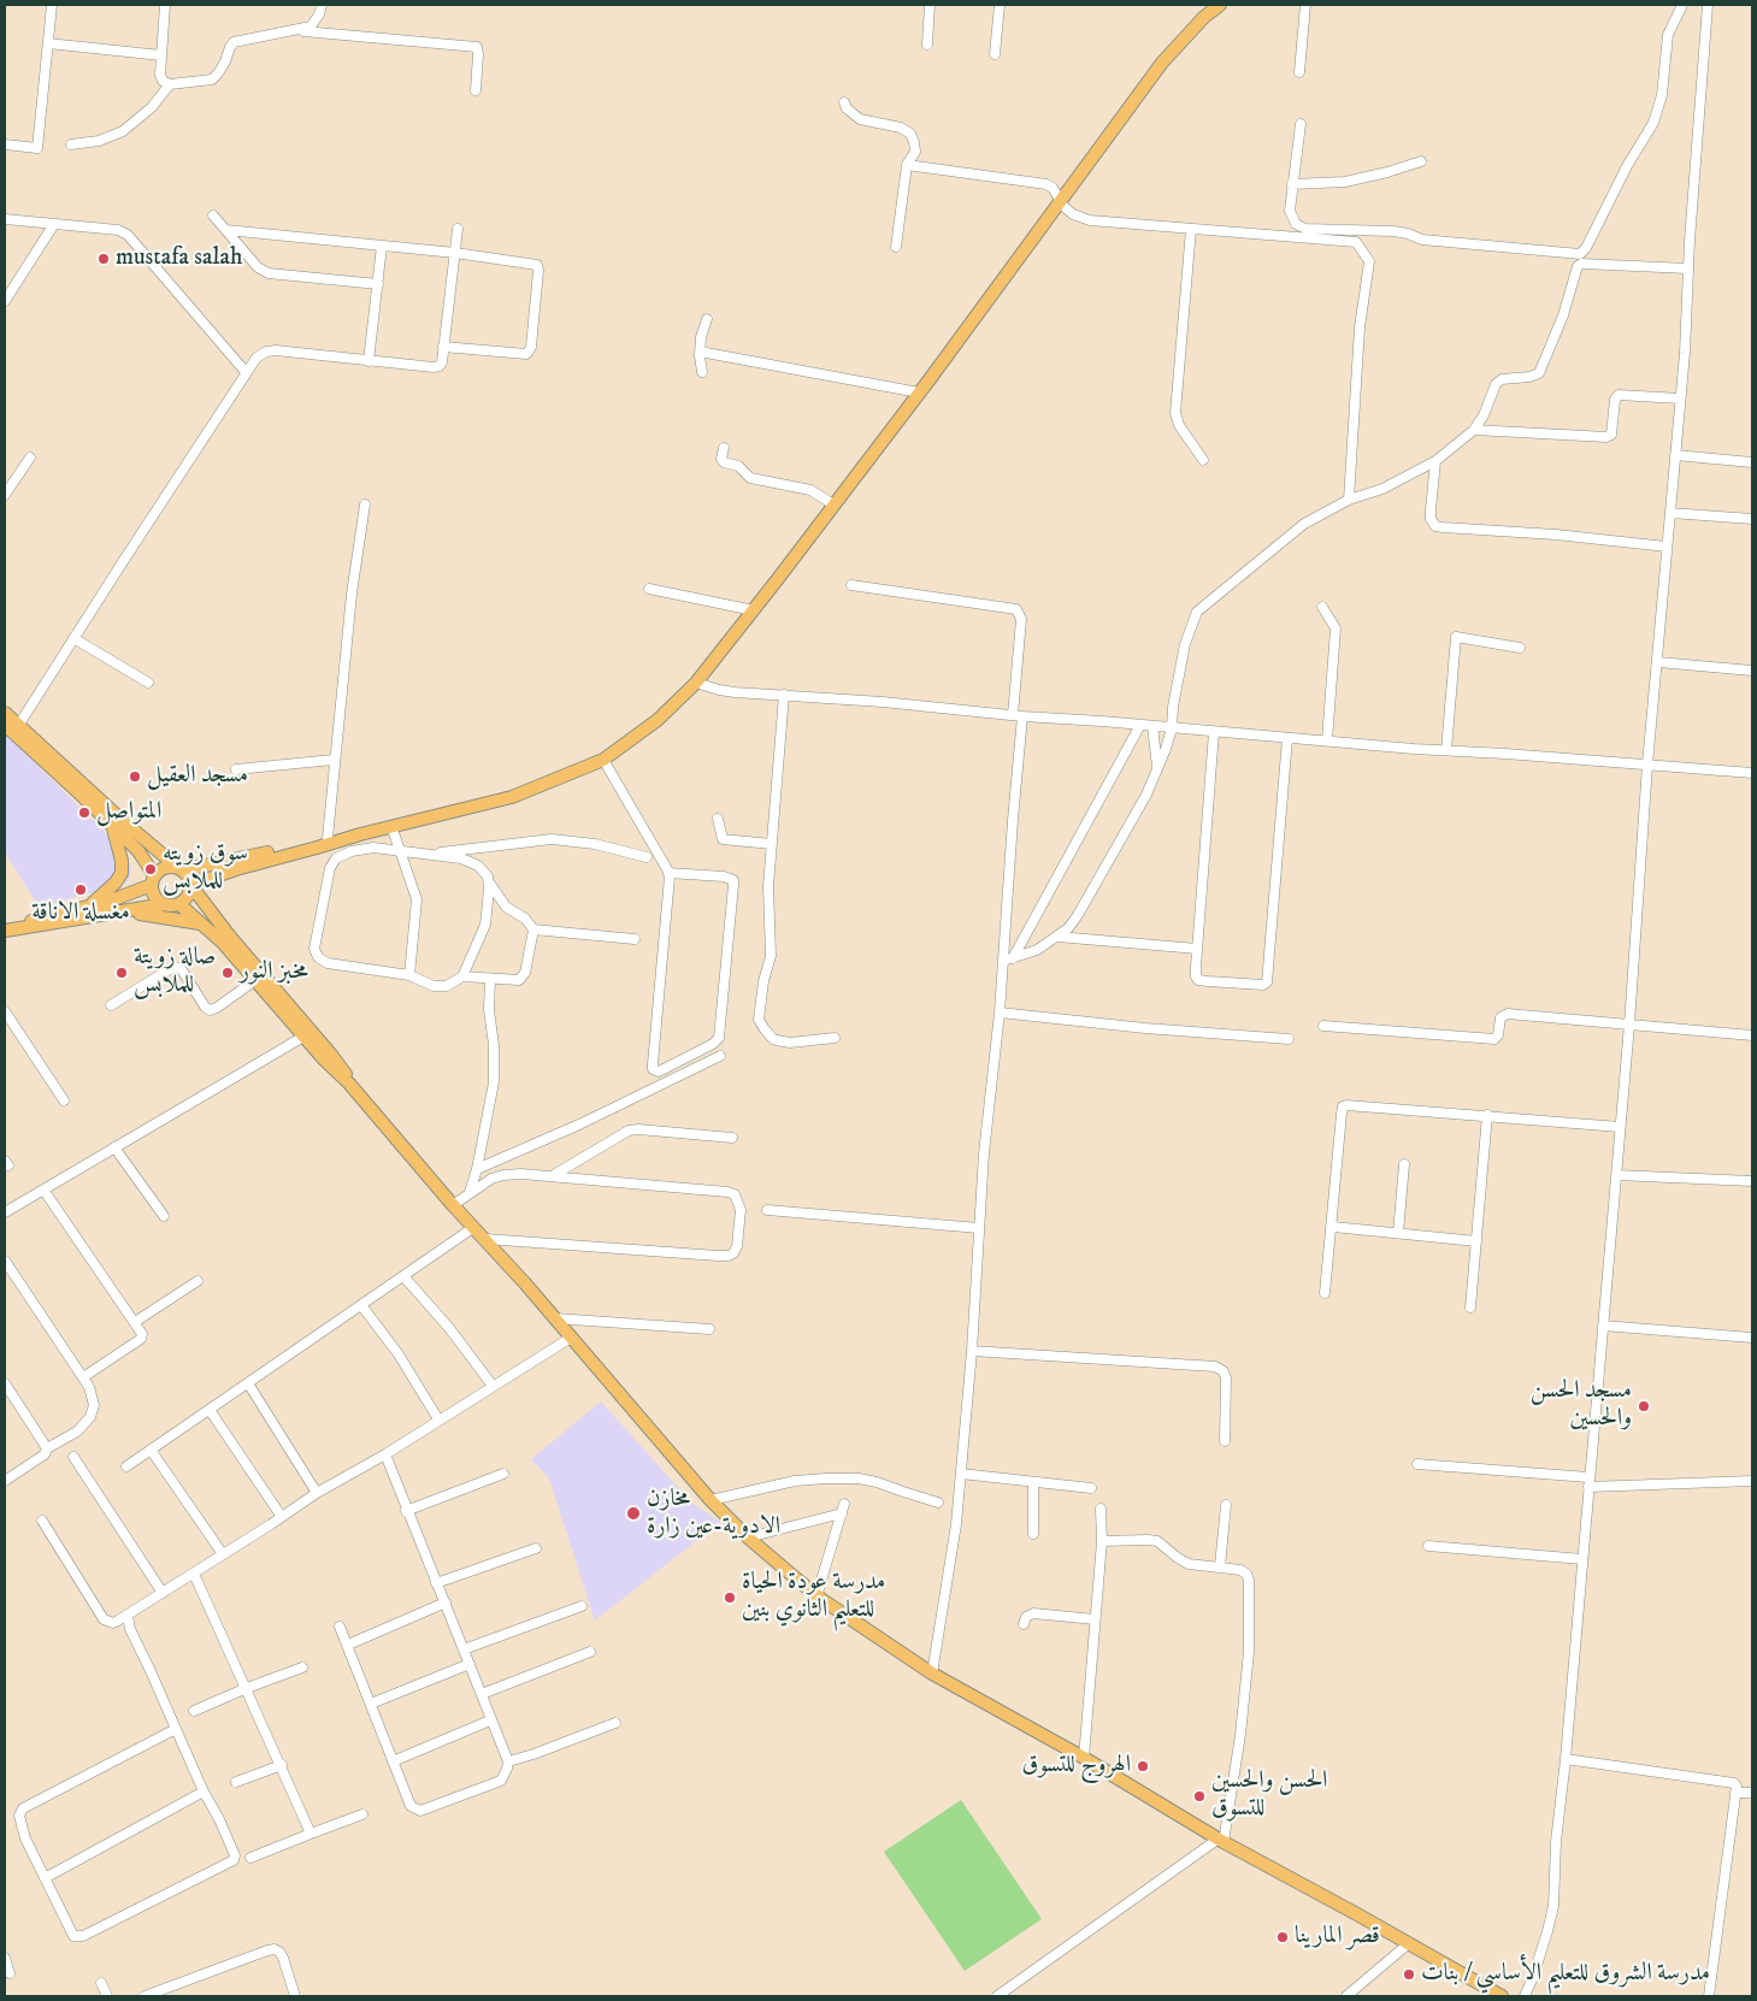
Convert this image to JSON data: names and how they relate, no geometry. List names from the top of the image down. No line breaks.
{"places":["mustafa salah","مسجد العقيل","المتواصل","سوق زويته للملابس","مغسلة الاناقة","صالة زويتة للملابس","مخبز النور","مسجد الحسن والحسين","مخازن الادوية-عين زارة","مدرسة عودة الحياة للتعليم الثانوي بنين","الهروج للتسوق","الحسن والحسين للتسوق","قصر المارينا","مدرسة الشروق للتعليم الأساسي / بنات"]}
